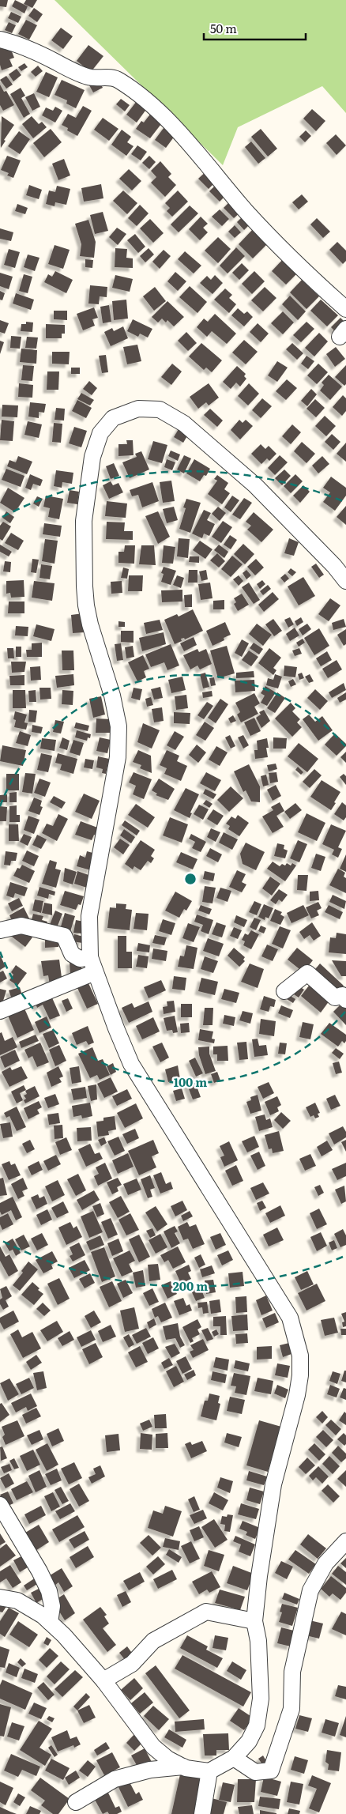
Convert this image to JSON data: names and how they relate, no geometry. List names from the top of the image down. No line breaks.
{"scale_bar":"50 m","rings":["100 m","200 m"]}
